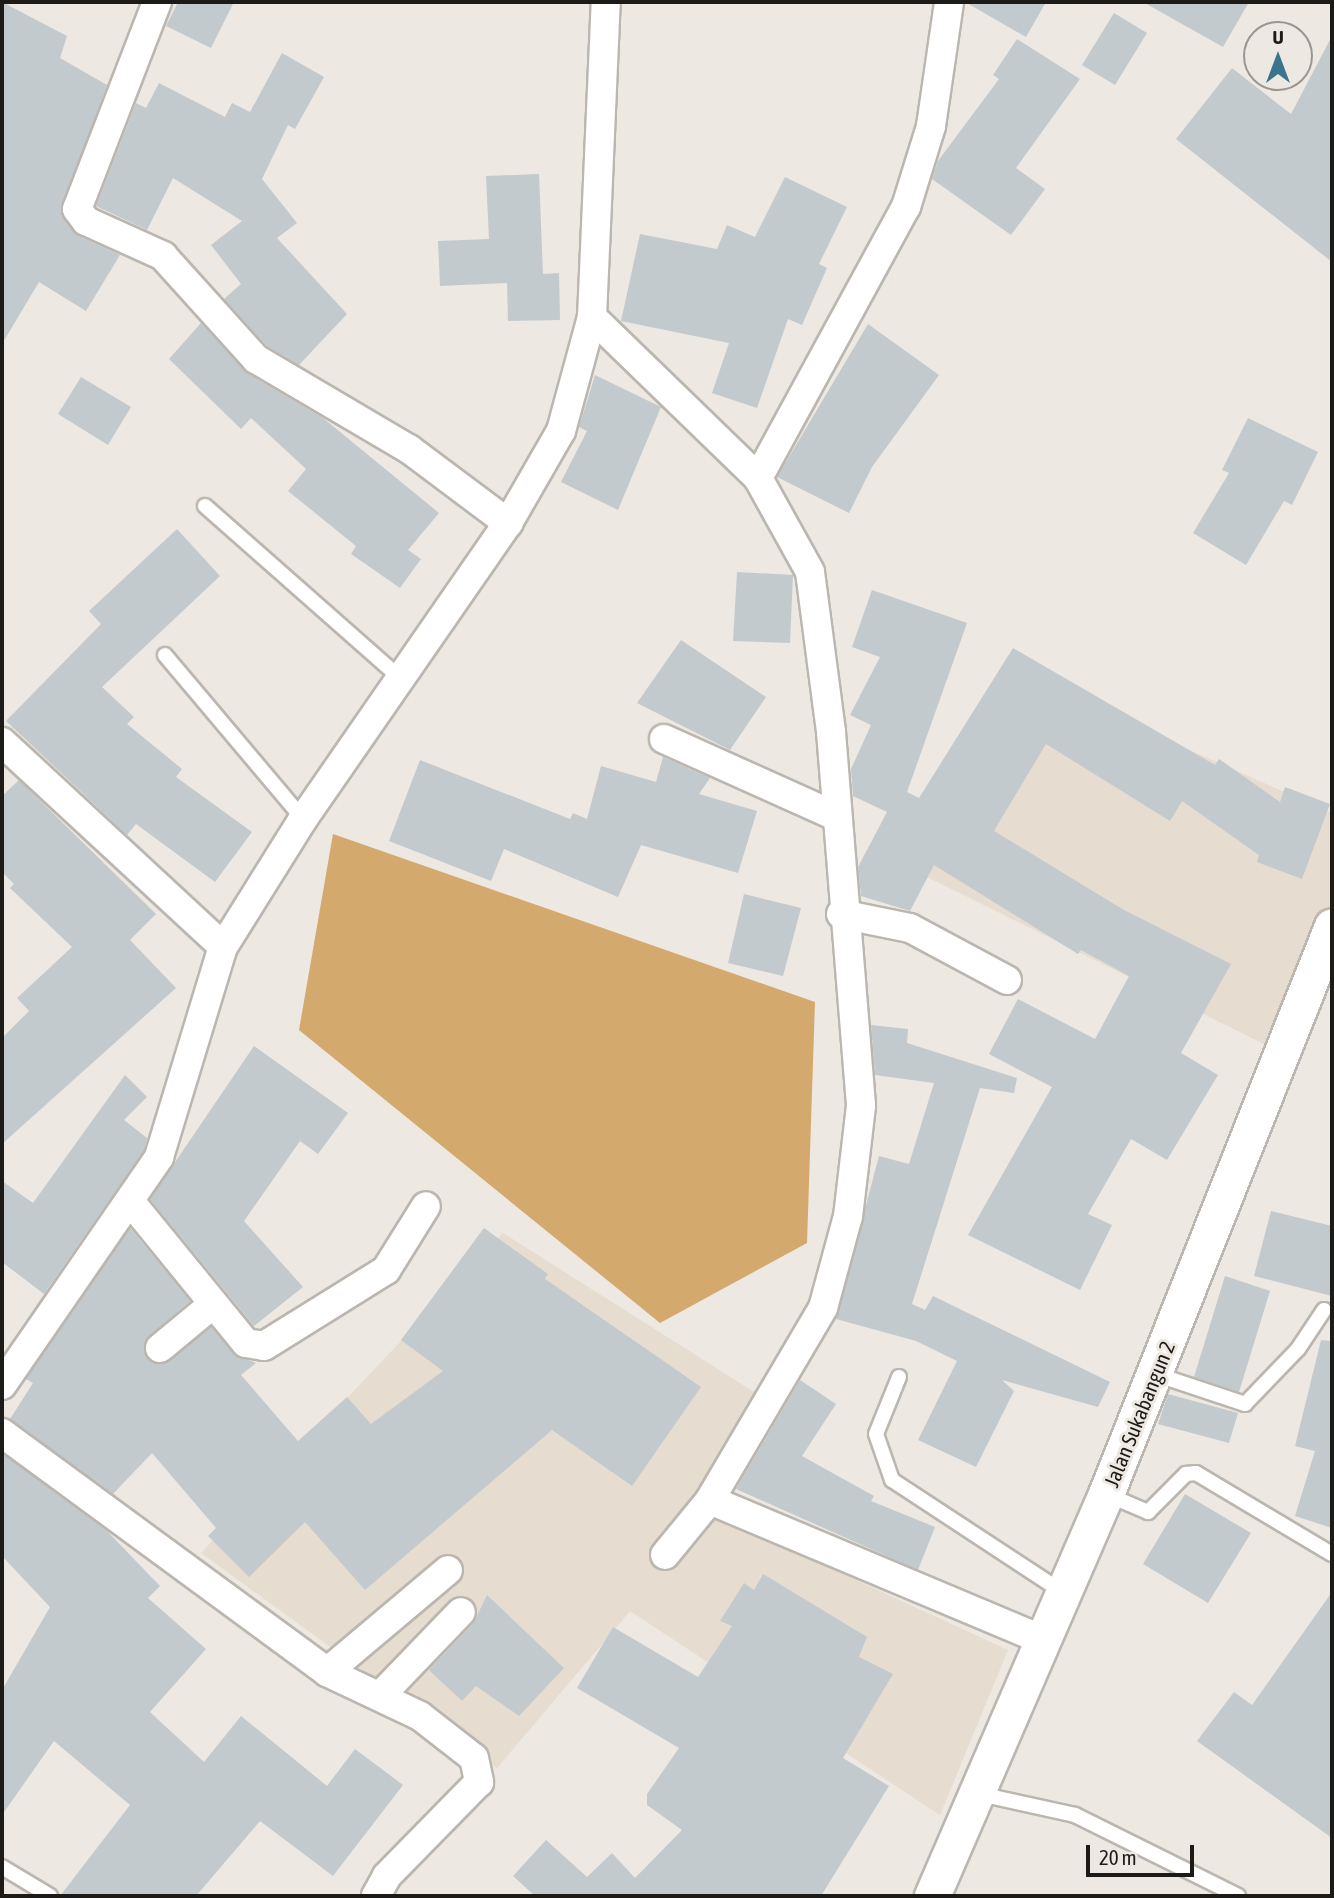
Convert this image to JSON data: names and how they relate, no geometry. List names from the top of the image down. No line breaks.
{"streets":{"street":["Jalan Sukabangun 2"]},"scale_bar":"20 m","north":"top"}
